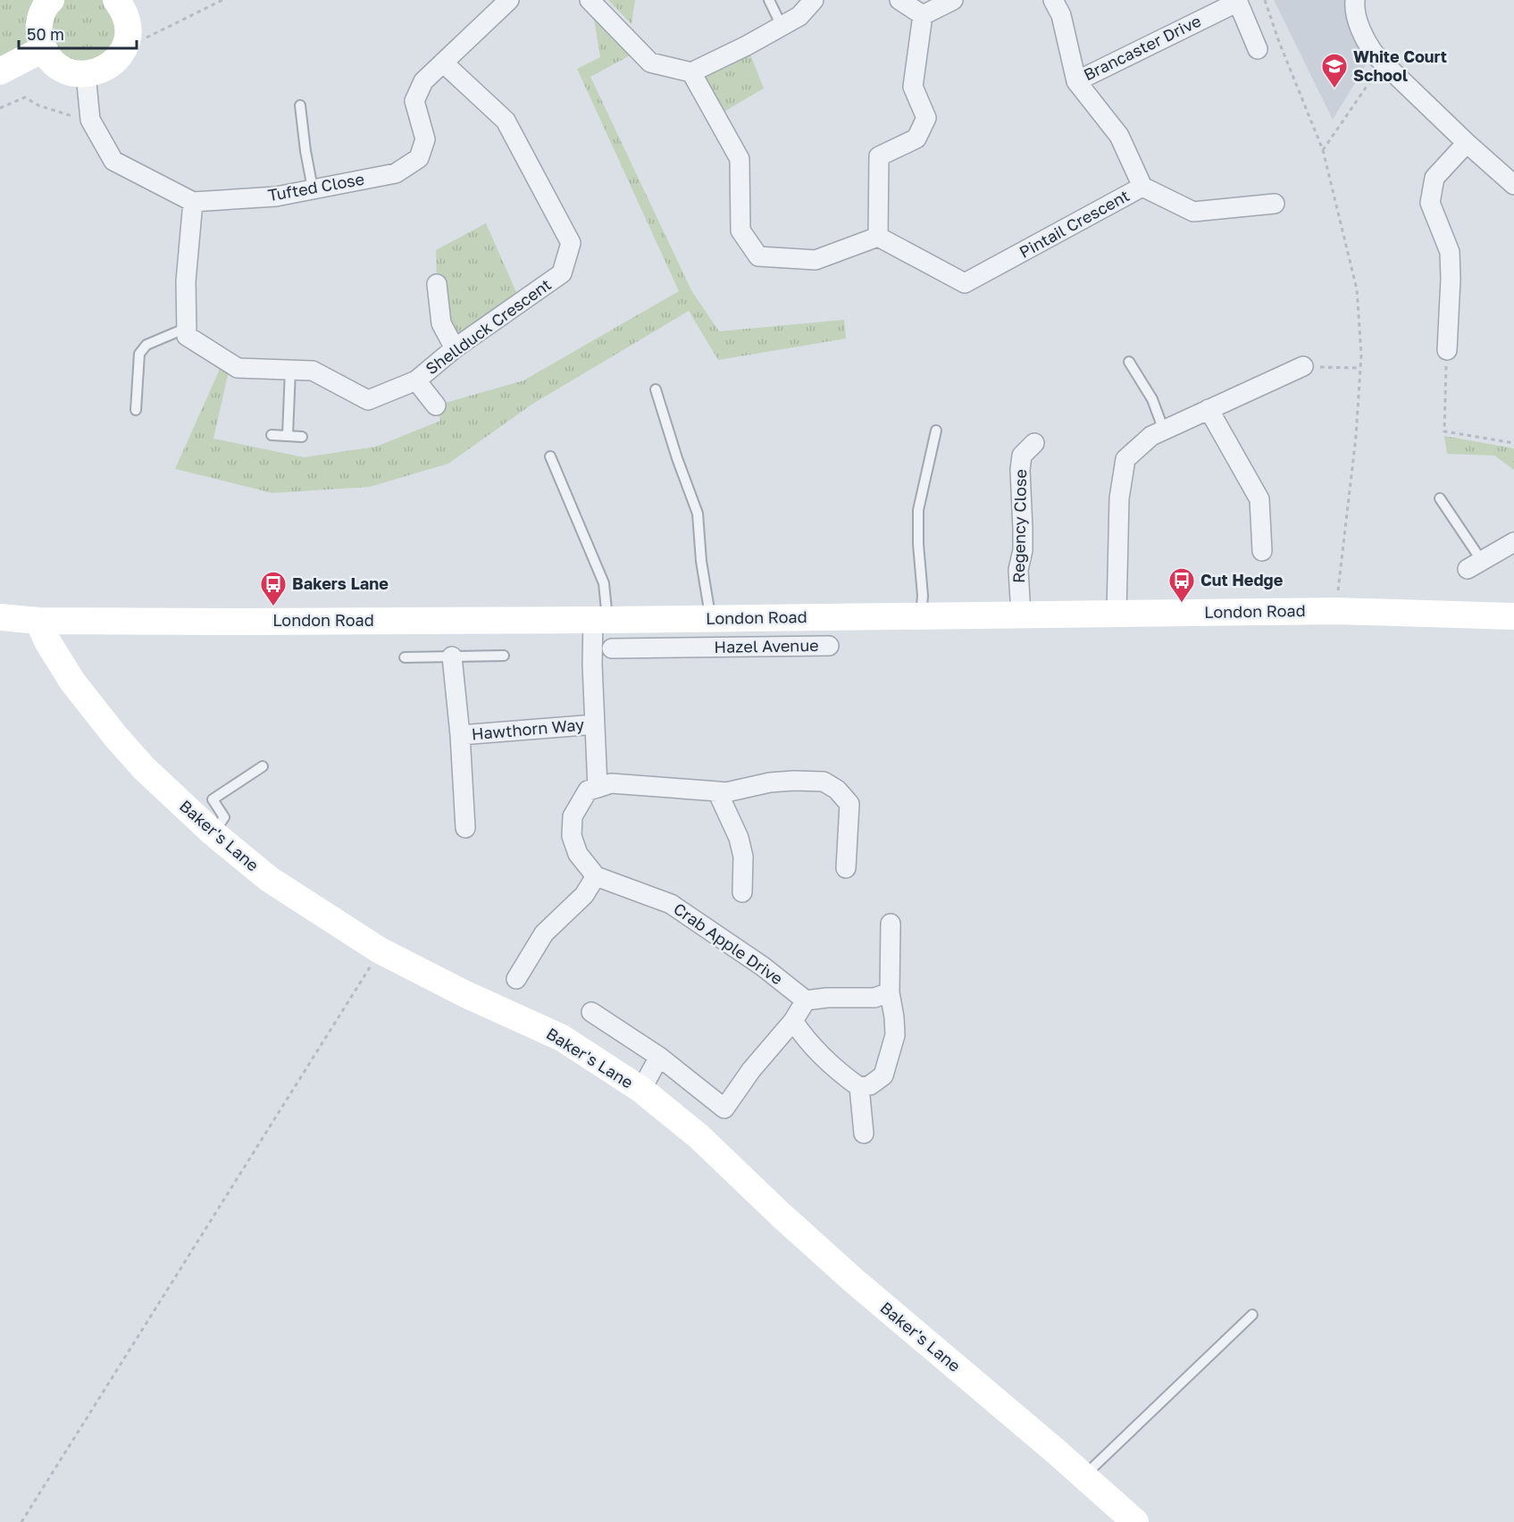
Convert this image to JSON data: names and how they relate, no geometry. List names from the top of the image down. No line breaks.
{"streets":{"street":["Brancaster Drive","Tufted Close","Pintail Crescent","Shellduck Crescent","Regency Close","London Road","Hazel Avenue","Hawthorn Way","Baker's Lane","Crab Apple Drive"]},"crossings":[["Brancaster Drive","Pintail Crescent"],["Tufted Close","Shellduck Crescent"],["Regency Close","London Road"],["London Road","Hazel Avenue"],["London Road","Baker's Lane"]],"places":{"school or university":["White Court School"],"bus stop":["Cut Hedge","Bakers Lane"]},"scale_bar":"50 m"}
